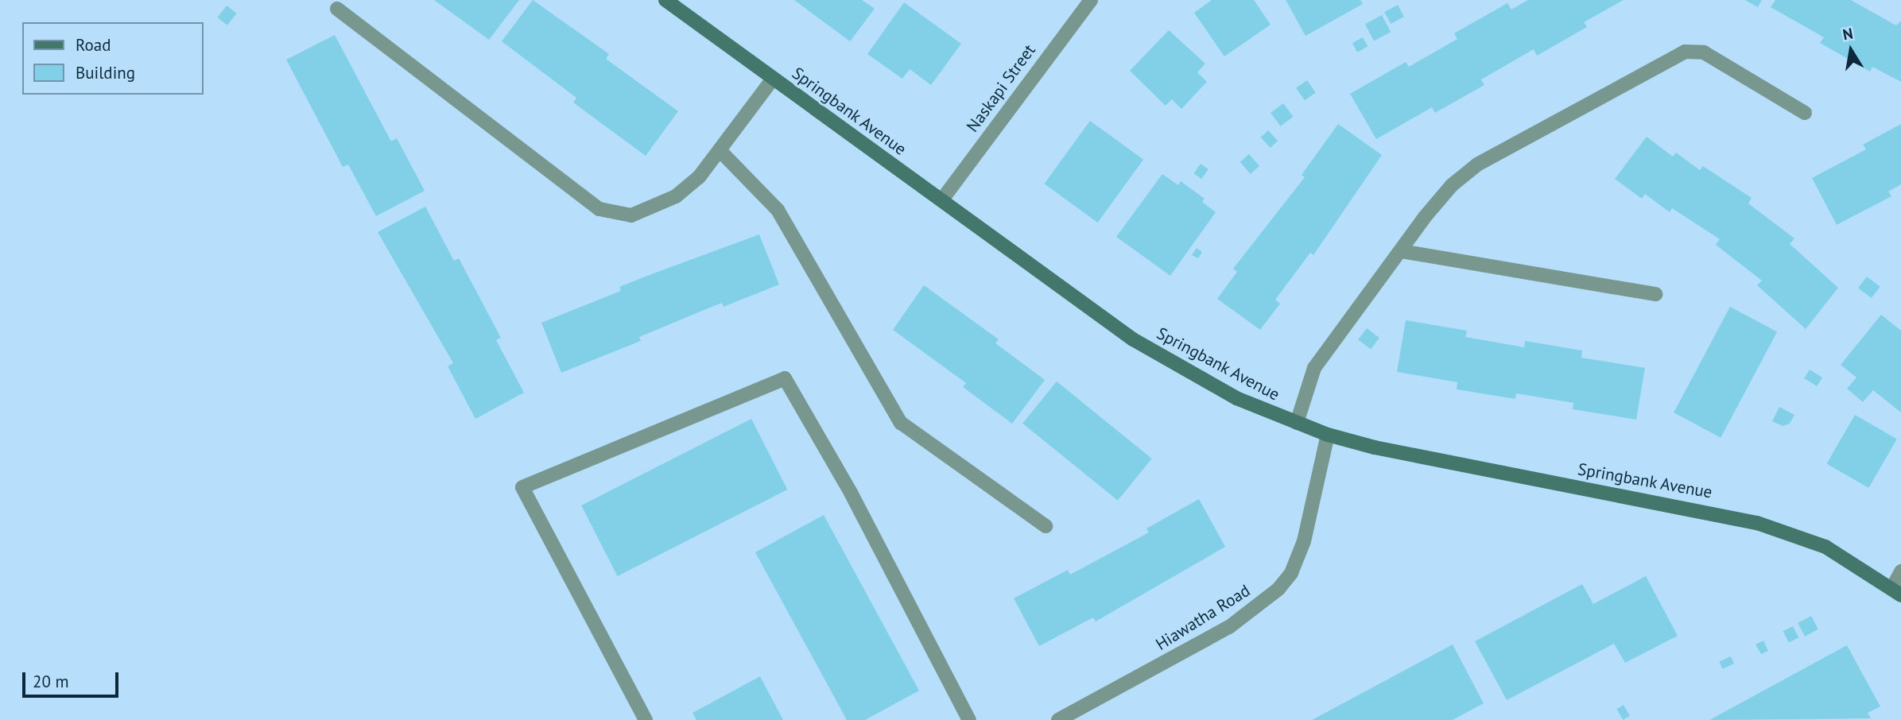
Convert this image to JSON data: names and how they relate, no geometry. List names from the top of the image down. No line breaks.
{"streets":{"main road":["Springbank Avenue"],"street":["Naskapi Street","Hiawatha Road"]},"crossings":[["Naskapi Street","Springbank Avenue"],["Springbank Avenue","Hiawatha Road"]],"legend":["Road","Building"],"scale_bar":"20 m","north":"top"}
